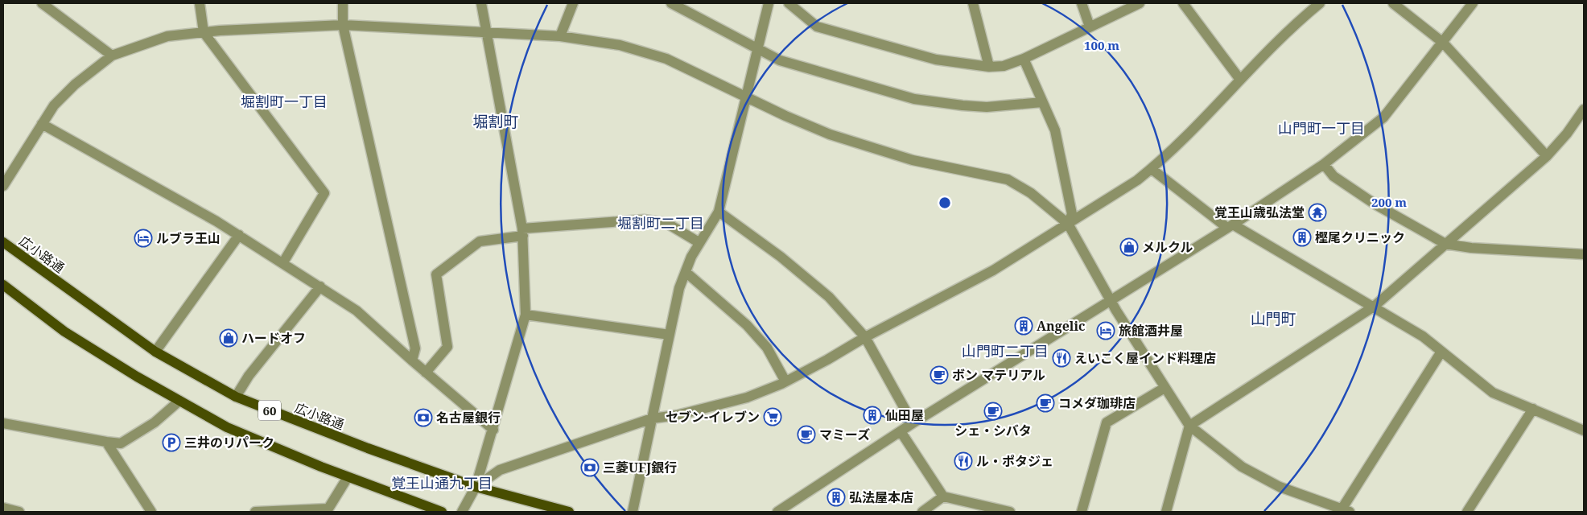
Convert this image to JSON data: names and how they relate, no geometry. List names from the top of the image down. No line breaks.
{"streets":{"main road":["広小路通","60"]},"districts":["堀割町一丁目","堀割町","山門町一丁目","堀割町二丁目","山門町","山門町二丁目","覚王山通九丁目"],"places":{"temple":["覚王山歳弘法堂"],"building":["樫尾クリニック","Angelic","仙田屋","弘法屋本店"],"hotel":["ルブラ王山","旅館酒井屋"],"shop":["メルクル","ハードオフ"],"restaurant":["えいこく屋インド料理店","ル・ポタジェ"],"cafe":["ボン マテリアル","コメダ珈琲店","シェ・シバタ","マミーズ"],"supermarket":["セブン-イレブン"],"bank":["名古屋銀行","三菱UFJ銀行"],"parking":["三井のリパーク"]},"rings":["100 m","200 m"]}
